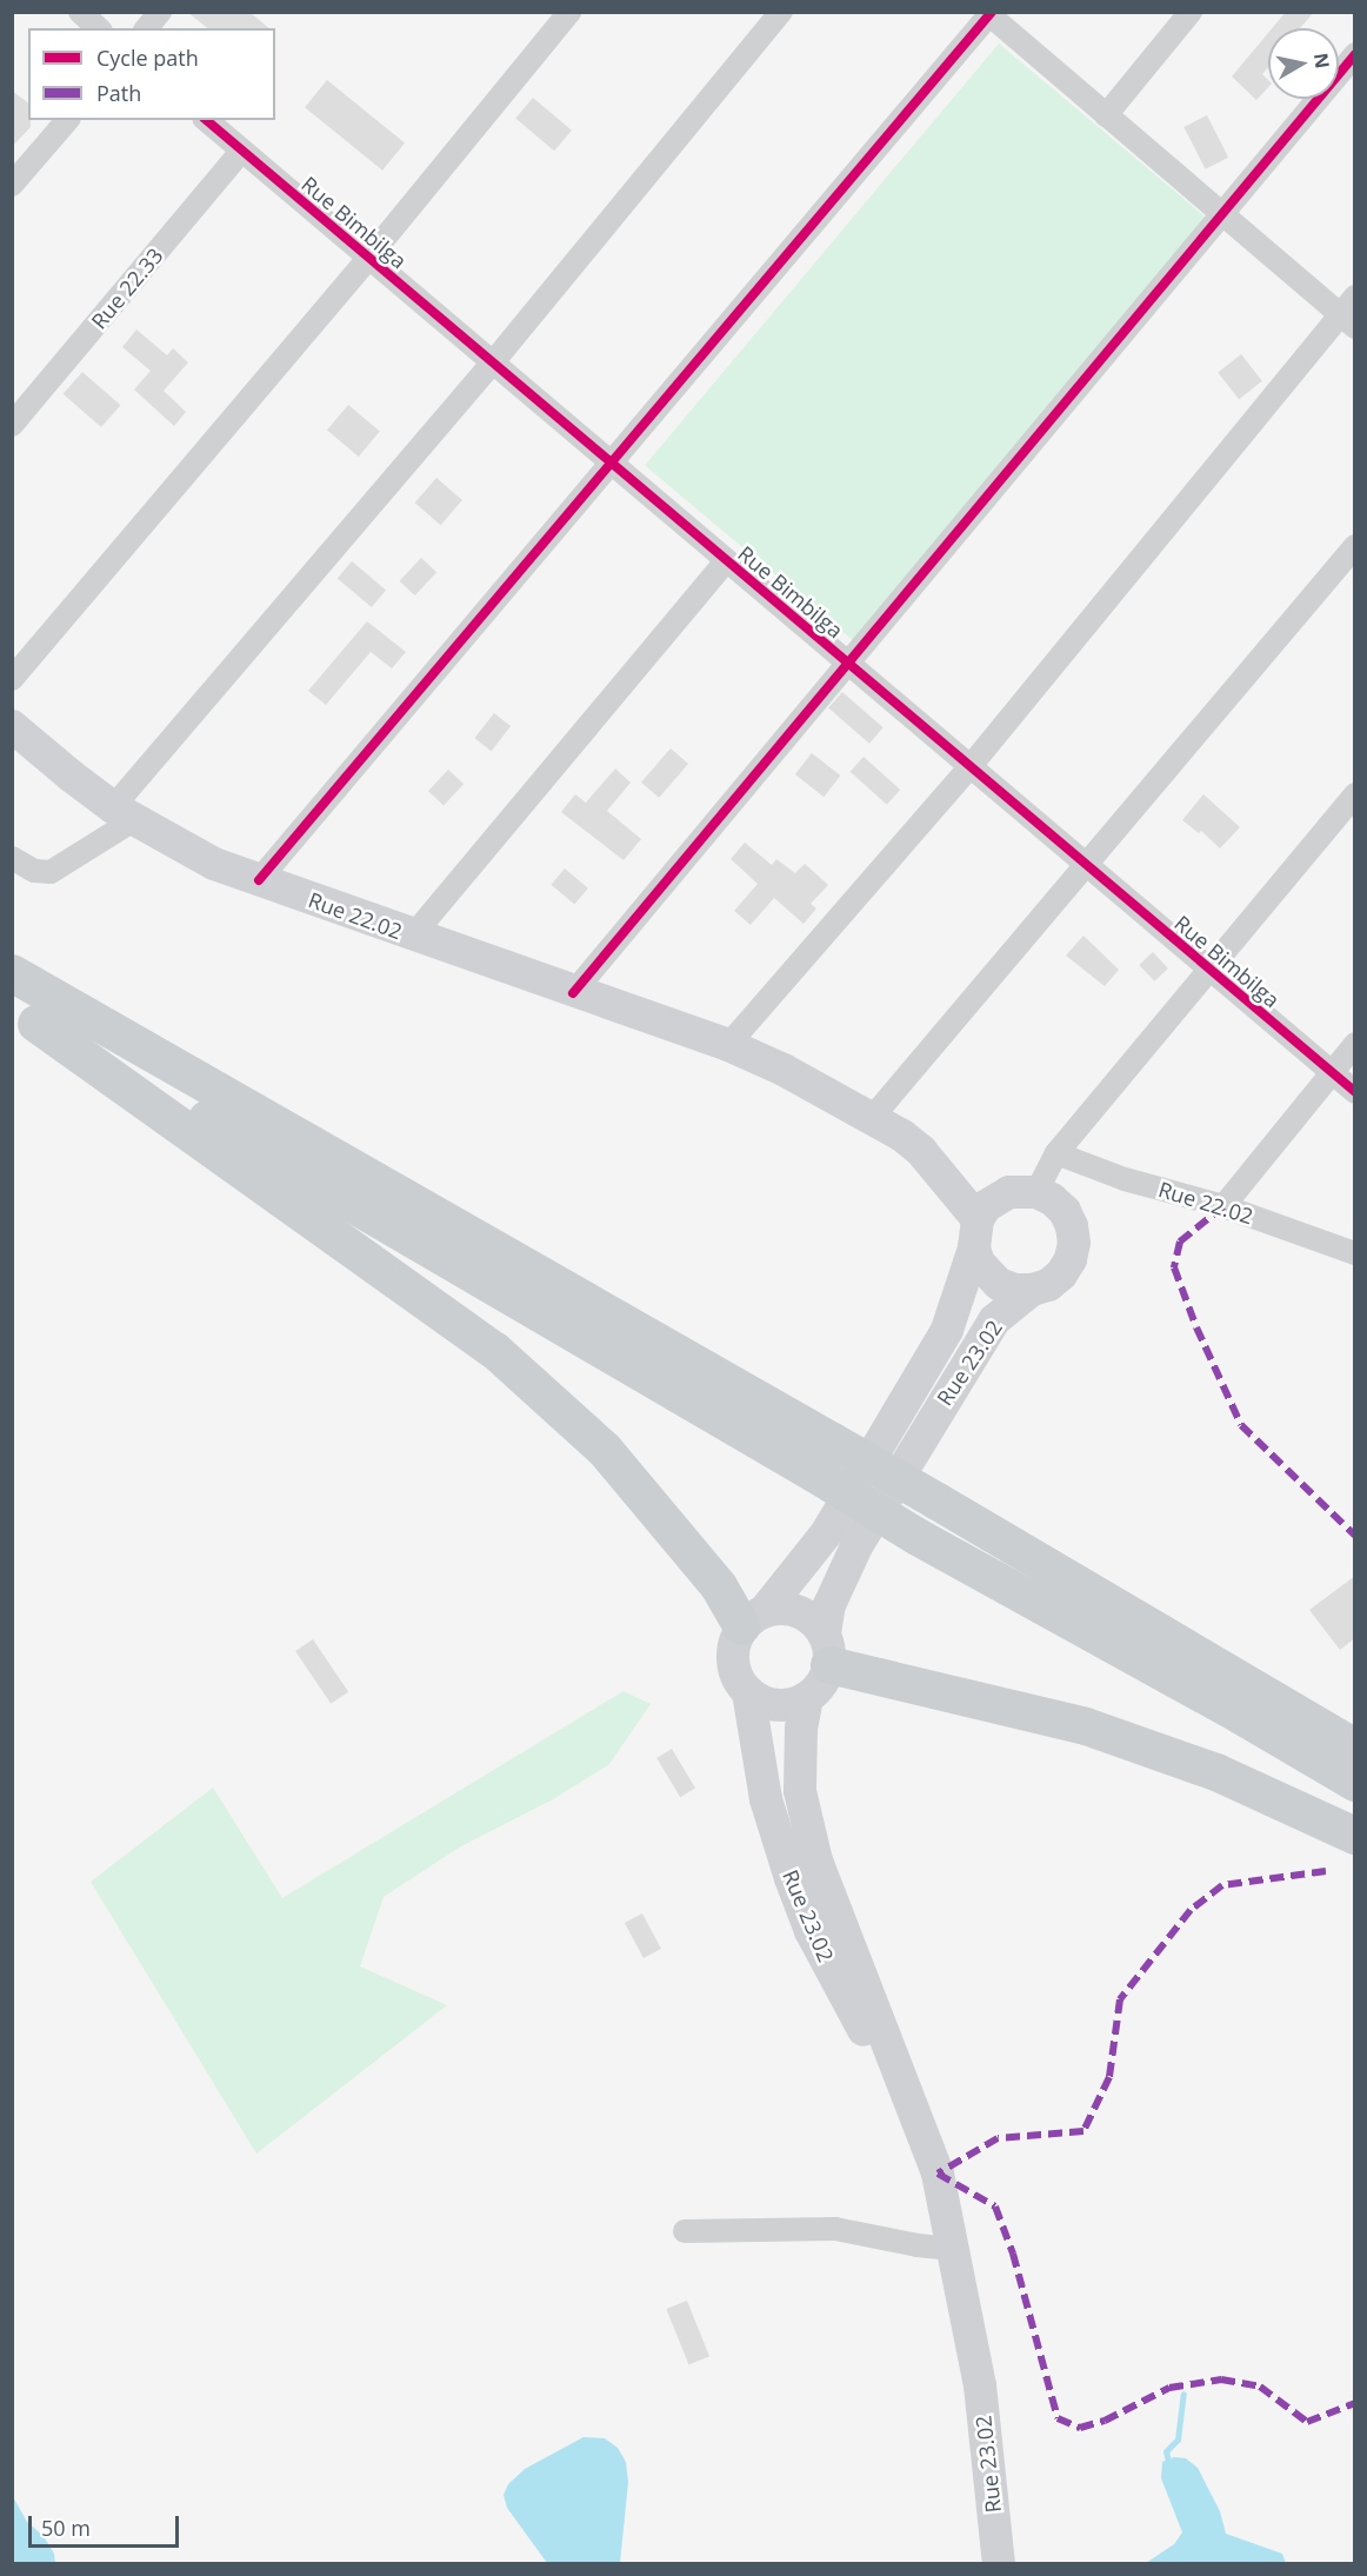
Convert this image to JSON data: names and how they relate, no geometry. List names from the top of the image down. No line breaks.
{"streets":{"street":["Rue Bimbilga","Rue 22.33","Rue 22.02","Rue 23.02"]},"crossings":[["Rue Bimbilga","Rue 22.33"]],"legend":["Cycle path","Path"],"scale_bar":"50 m","north":"right"}
